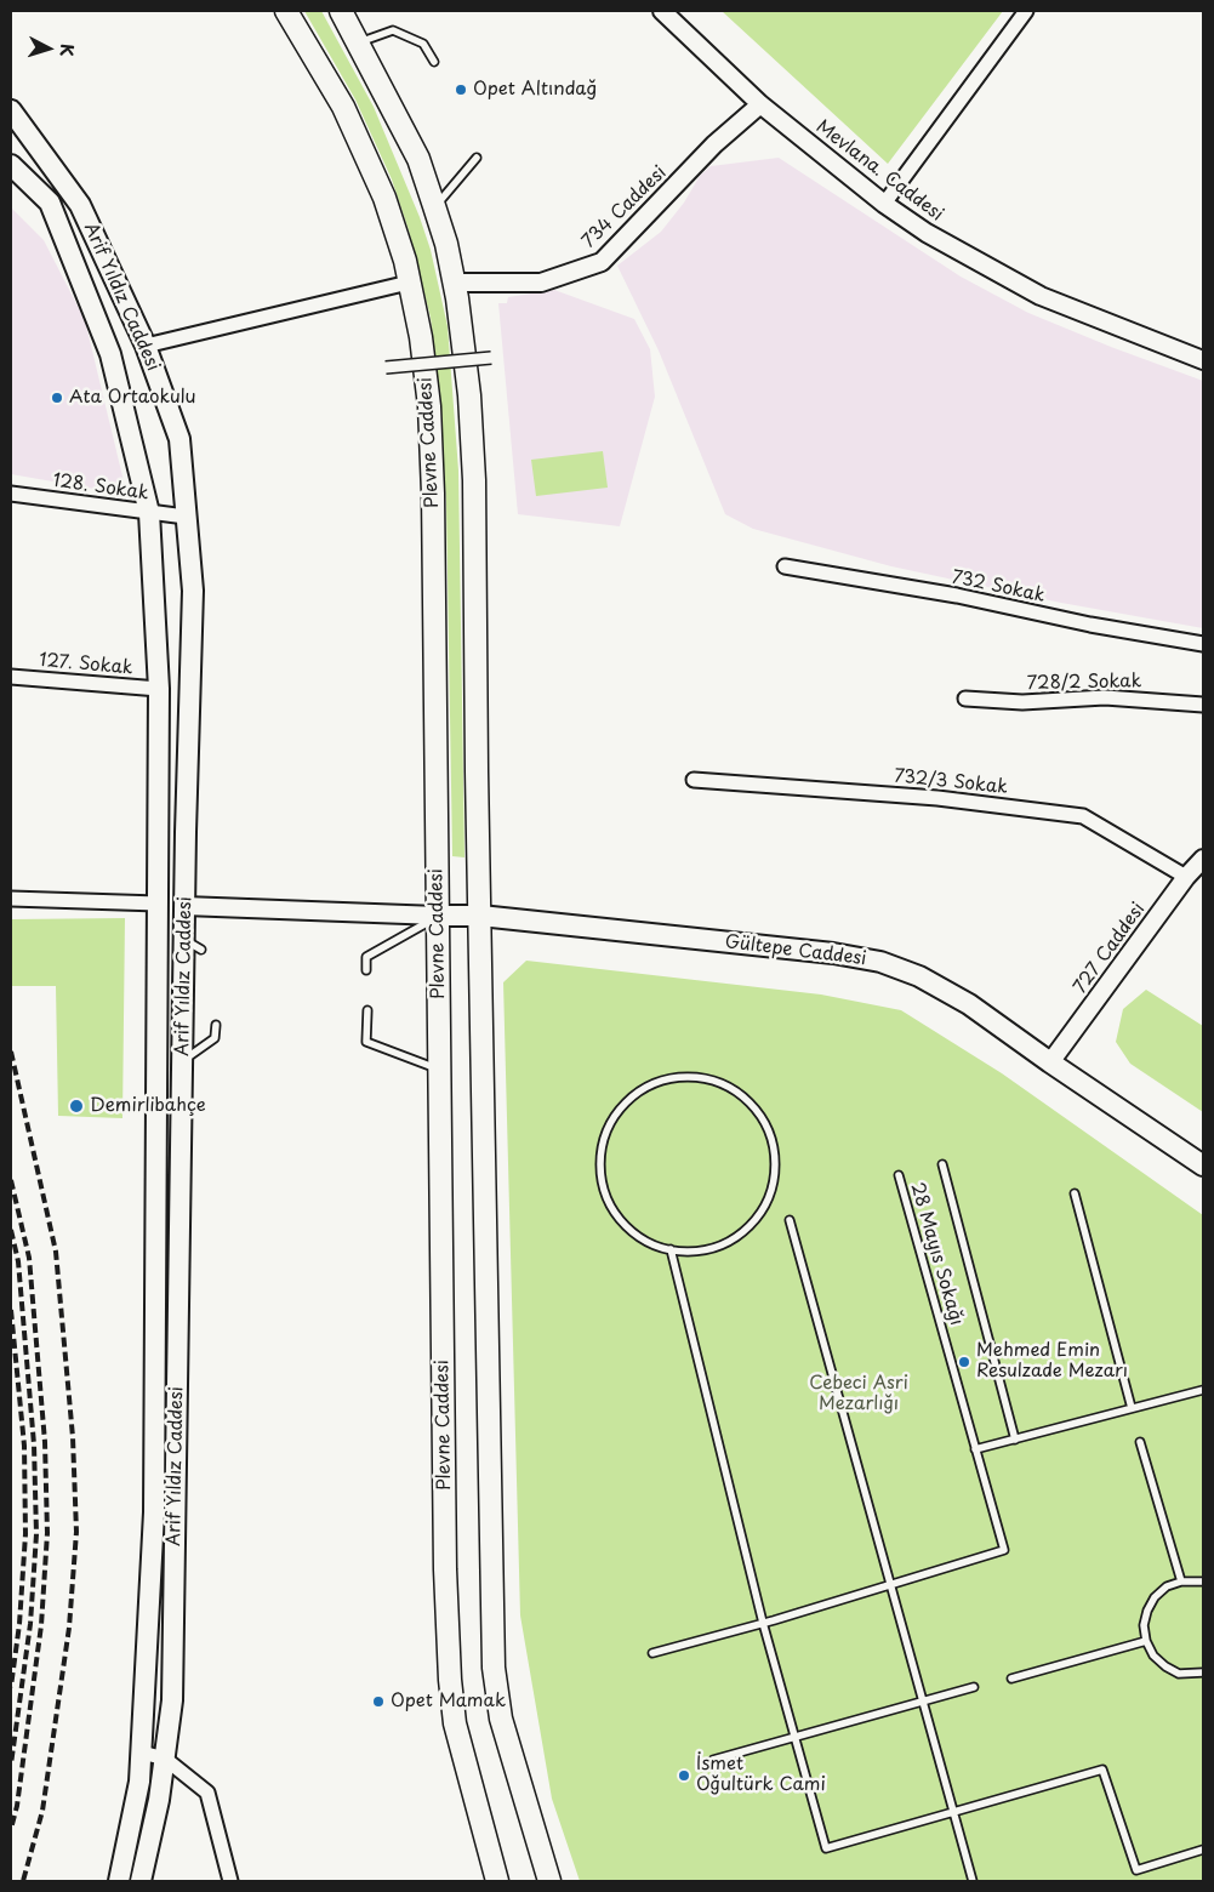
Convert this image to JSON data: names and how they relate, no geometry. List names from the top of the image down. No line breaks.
{"streets":{"main road":["Arif Yıldız Caddesi","Plevne Caddesi","Gültepe Caddesi"],"street":["Mevlana. Caddesi","734 Caddesi","128. Sokak","732 Sokak","127. Sokak","728/2 Sokak","732/3 Sokak","727 Caddesi"],"lane":["28 Mayıs Sokağı"]},"crossings":[["Mevlana. Caddesi","734 Caddesi"],["Arif Yıldız Caddesi","128. Sokak"],["Arif Yıldız Caddesi","127. Sokak"],["Plevne Caddesi","Gültepe Caddesi"],["732/3 Sokak","727 Caddesi"],["727 Caddesi","Gültepe Caddesi"]],"parks":["Cebeci Asri Mezarlığı"],"places":["Opet Altındağ","Ata Ortaokulu","Demirlibahçe","Mehmed Emin Resulzade Mezarı","Opet Mamak","İsmet Oğultürk Cami"],"north":"right"}
